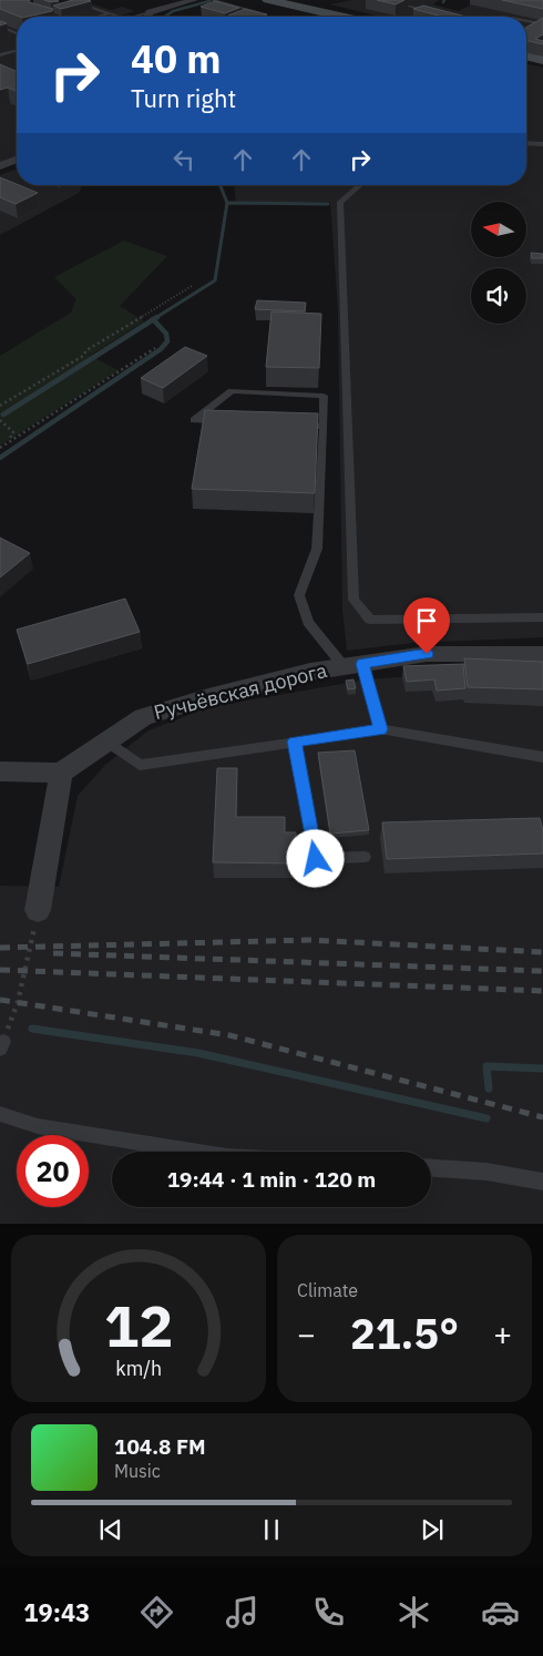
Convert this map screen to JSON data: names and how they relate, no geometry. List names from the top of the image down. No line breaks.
{"streets":{"street":["Ручьёвская дорога"]},"north":"left","page":{"turn":["40 m","Turn right"],"limit":"20","trip":"19:44 · 1 min · 120 m","tile":"Climate","heat":["−","21.5°","+"],"song":["104.8 FM","Music"],"tabs":"19:43","gauge":["12","km/h"]}}
